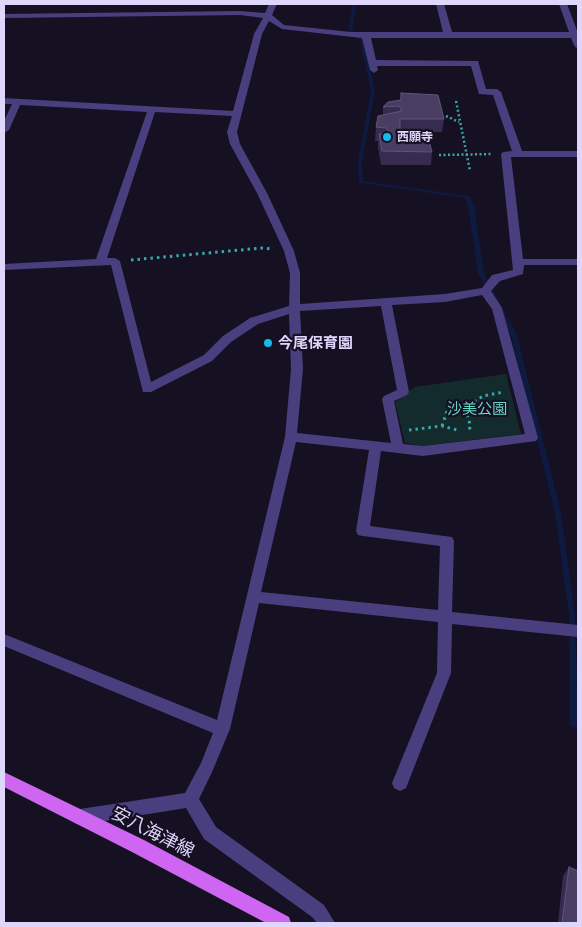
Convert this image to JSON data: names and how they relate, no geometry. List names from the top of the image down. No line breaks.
{"streets":{"main road":["安八海津線"]},"parks":["沙美公園"],"places":["西願寺","今尾保育園"]}
